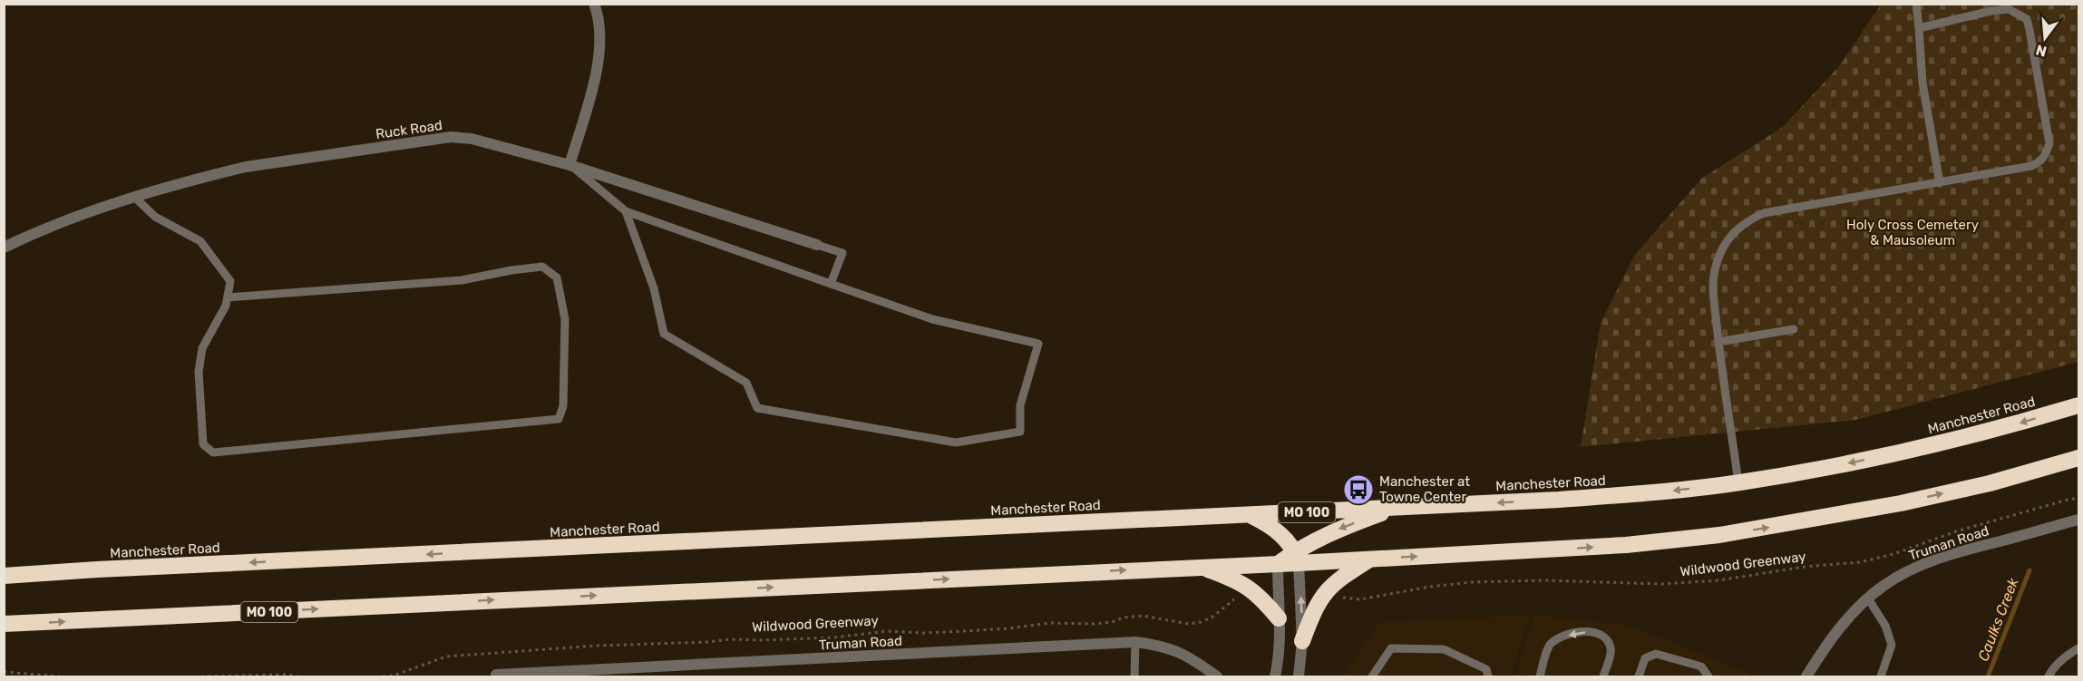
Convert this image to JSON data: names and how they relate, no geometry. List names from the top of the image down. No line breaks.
{"streets":{"highway":["Manchester Road","MO 100"],"street":["Ruck Road","Truman Road"],"path":["Wildwood Greenway"]},"water":["Caulks Creek"],"parks":["Holy Cross Cemetery & Mausoleum"],"places":{"bus stop":["Manchester at Towne Center"]},"north":"bottom"}
